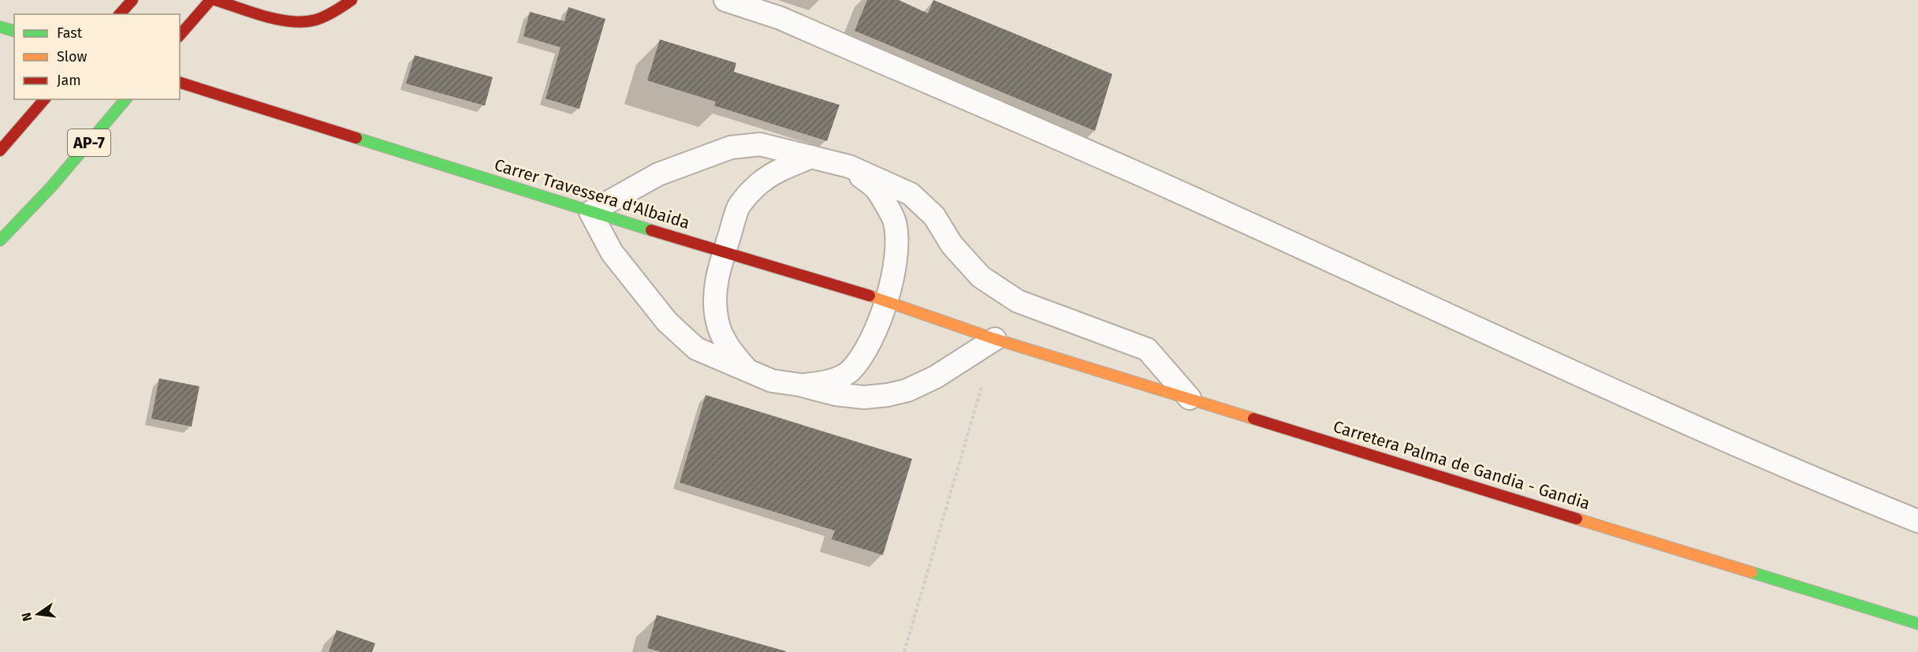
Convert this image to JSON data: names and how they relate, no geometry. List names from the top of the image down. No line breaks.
{"streets":{"main road":["AP-7","Carrer Travessera d'Albaida","Carretera Palma de Gandia - Gandia"]},"crossings":[["Carrer Travessera d'Albaida","Carretera Palma de Gandia - Gandia"]],"legend":["Fast","Slow","Jam"],"north":"left"}
